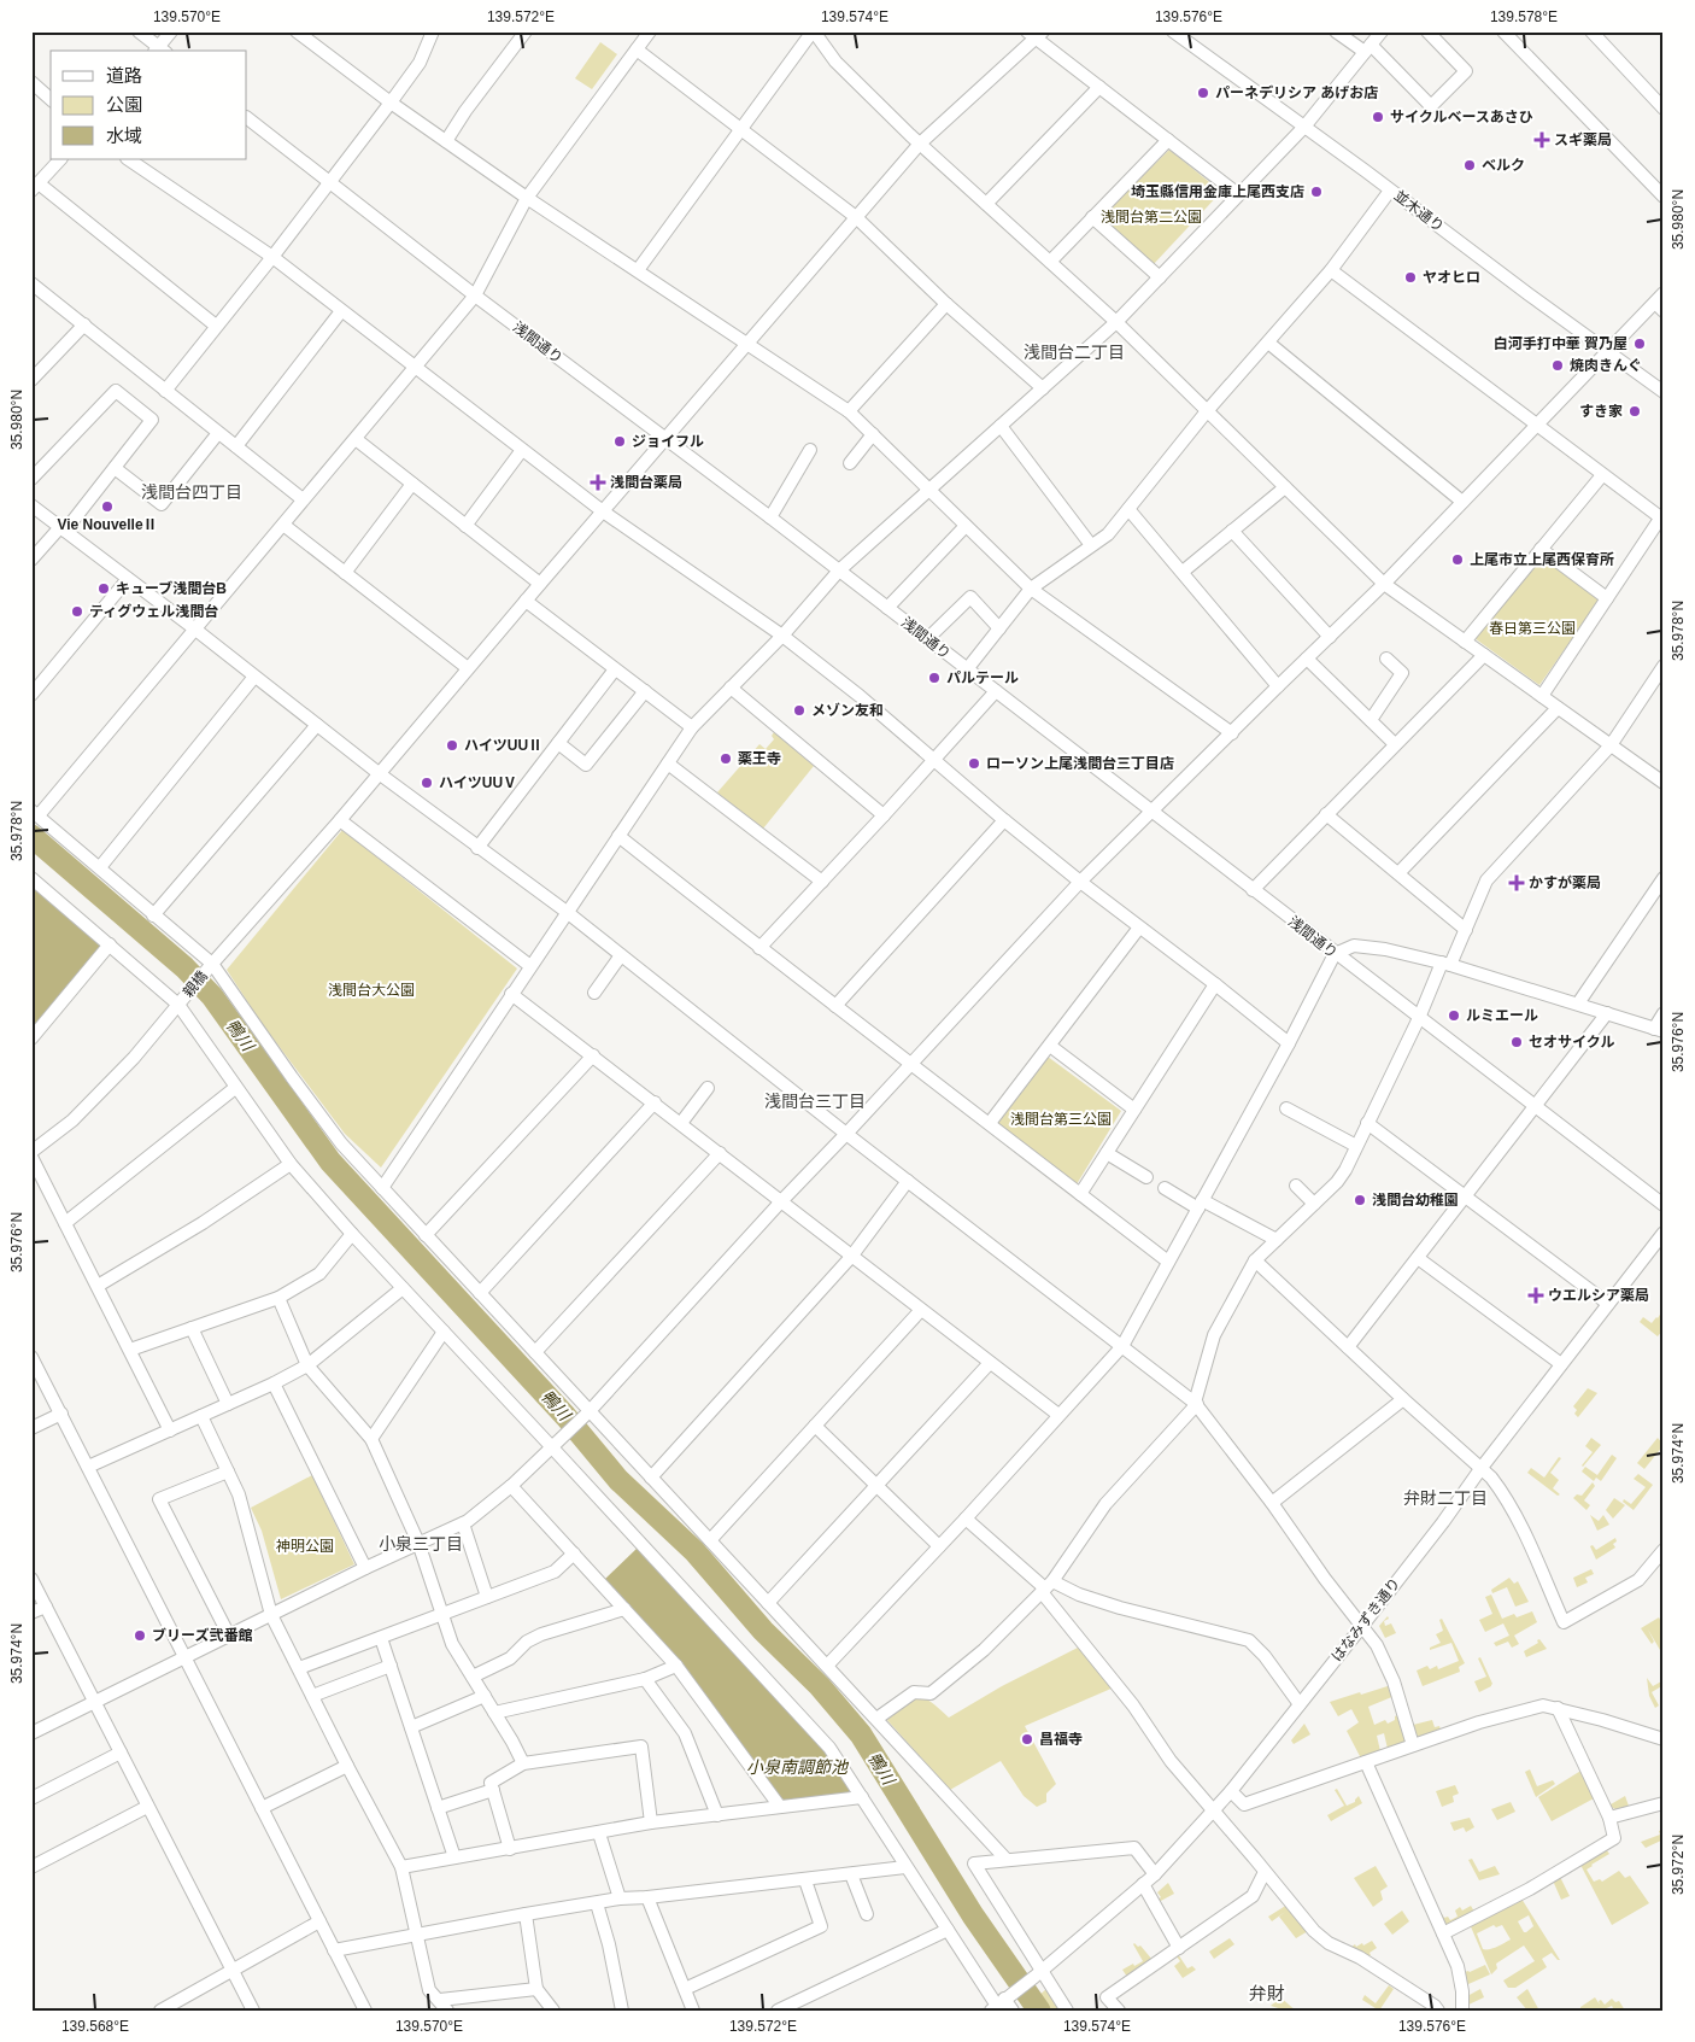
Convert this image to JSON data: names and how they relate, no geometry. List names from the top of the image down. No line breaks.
{"streets":{"street":["並木通り","浅間通り","親橋","はなみずき通り"]},"crossings":[["浅間通り","親橋"]],"districts":["浅間台二丁目","浅間台四丁目","浅間台三丁目","弁財二丁目","小泉三丁目","弁財"],"water":["鴨川","小泉南調節池"],"parks":["浅間台第二公園","春日第三公園","浅間台大公園","浅間台第三公園","神明公園"],"places":{"other":["パーネデリシア あげお店","サイクルベースあさひ","ベルク","埼玉縣信用金庫上尾西支店","ヤオヒロ","白河手打中華 賀乃屋","焼肉きんぐ","すき家","ジョイフル","Vie NouvelleⅡ","上尾市立上尾西保育所","キューブ浅間台B","ティグウェル浅間台","パルテール","メゾン友和","ハイツUUⅡ","薬王寺","ローソン上尾浅間台三丁目店","ハイツUUⅤ","ルミエール","セオサイクル","浅間台幼稚園","ブリーズ弐番館","昌福寺"],"health":["スギ薬局","浅間台薬局","かすが薬局","ウエルシア薬局"]},"legend":["道路","公園","水域"],"coordinates":["139.570°E","139.572°E","139.574°E","139.576°E","139.578°E","35.980°N","35.978°N","35.976°N","35.974°N","35.972°N","139.568°E"]}
